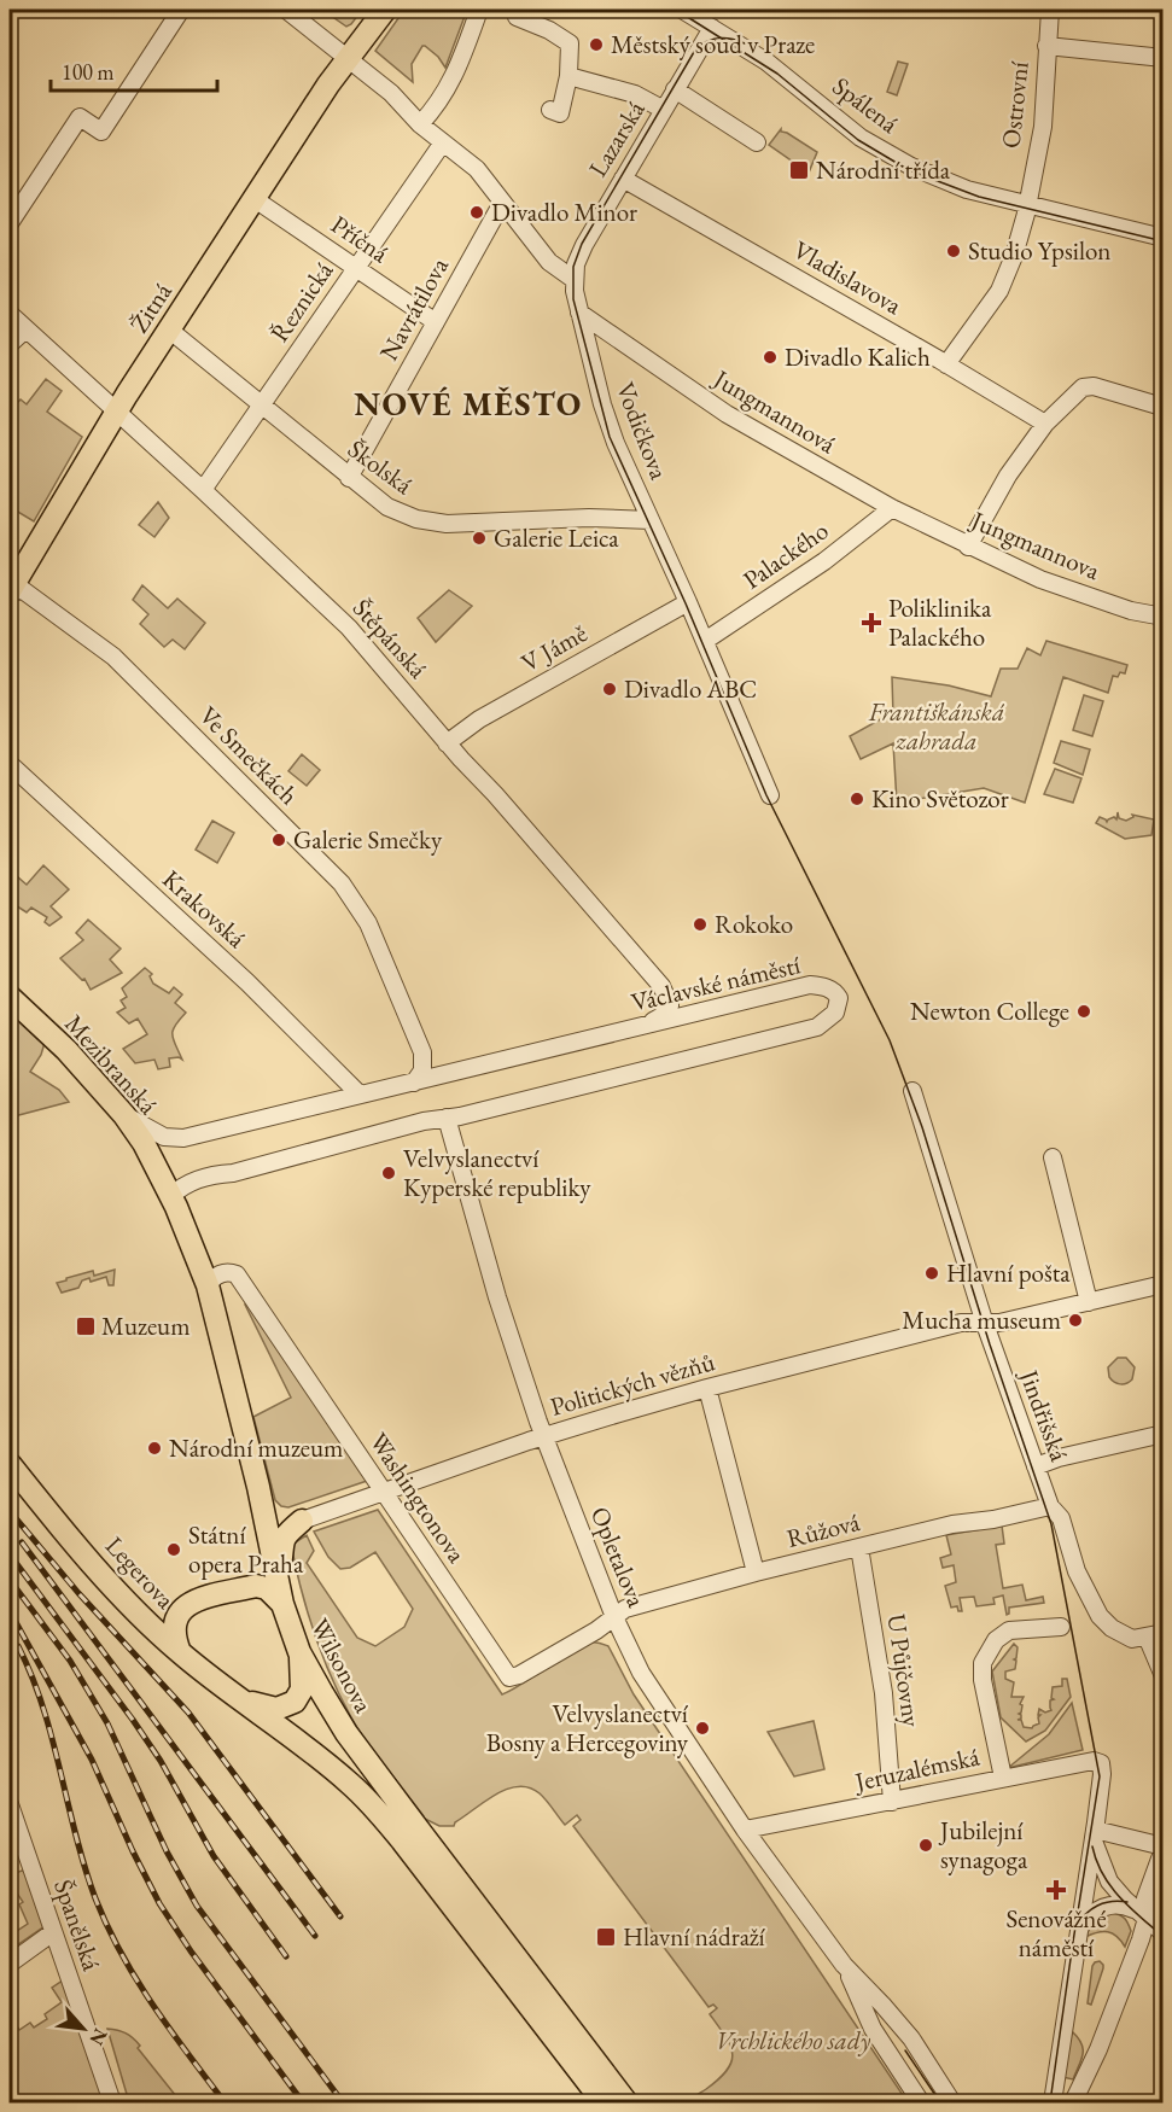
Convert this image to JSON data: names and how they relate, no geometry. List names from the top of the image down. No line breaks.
{"streets":{"main road":["Žitná","Mezibranská","Legerova","Wilsonova"],"street":["Spálená","Ostrovní","Lazarská","Příčná","Vladislavova","Řeznická","Navrátilova","Jungmannová","Vodičkova","Školská","Jungmannova","Palackého","Štěpánská","V Jámě","Ve Smečkách","Krakovská","Václavské náměstí","Politických vězňů","Jindřišská","Washingtonova","Růžová","Opletalova","U Půjčovny","Jeruzalémská","Španělská"]},"crossings":[["Spálená","Ostrovní"],["Spálená","Lazarská"],["Ostrovní","Vladislavova"],["Lazarská","Vladislavova"],["Lazarská","Vodičkova"],["Příčná","Řeznická"],["Příčná","Žitná"],["Příčná","Navrátilova"],["Řeznická","Školská"],["Řeznická","Štěpánská"],["Žitná","Školská"],["Žitná","Štěpánská"],["Žitná","Ve Smečkách"],["Navrátilova","Školská"],["Jungmannová","Vodičkova"],["Jungmannová","Jungmannova"],["Jungmannová","Palackého"],["Vodičkova","Školská"],["Vodičkova","Palackého"],["Vodičkova","V Jámě"],["Jungmannova","Palackého"],["Štěpánská","V Jámě"],["Štěpánská","Václavské náměstí"],["Ve Smečkách","Václavské náměstí"],["Krakovská","Václavské náměstí"],["Václavské náměstí","Mezibranská"],["Václavské náměstí","Opletalova"],["Václavské náměstí","Wilsonova"],["Mezibranská","Wilsonova"],["Politických vězňů","Jindřišská"],["Politických vězňů","Washingtonova"],["Politických vězňů","Opletalova"],["Jindřišská","Růžová"],["Washingtonova","Růžová"],["Washingtonova","Opletalova"],["Washingtonova","Wilsonova"],["Růžová","Opletalova"],["Růžová","U Půjčovny"],["Opletalova","Jeruzalémská"],["Legerova","Wilsonova"],["U Půjčovny","Jeruzalémská"]],"districts":["NOVÉ MĚSTO"],"parks":["Františkánská zahrada","Vrchlického sady"],"places":{"other":["Městský soud v Praze","Divadlo Minor","Studio Ypsilon","Divadlo Kalich","Galerie Leica","Divadlo ABC","Kino Světozor","Galerie Smečky","Rokoko","Newton College","Velvyslanectví Kyperské republiky","Hlavní pošta","Mucha museum","Národní muzeum","Státní opera Praha","Velvyslanectví Bosny a Hercegoviny","Jubilejní synagoga"],"transit":["Národní třída","Muzeum","Hlavní nádraží"],"health":["Poliklinika Palackého","Senovážné náměstí"]},"scale_bar":"100 m","north":"bottom right"}
